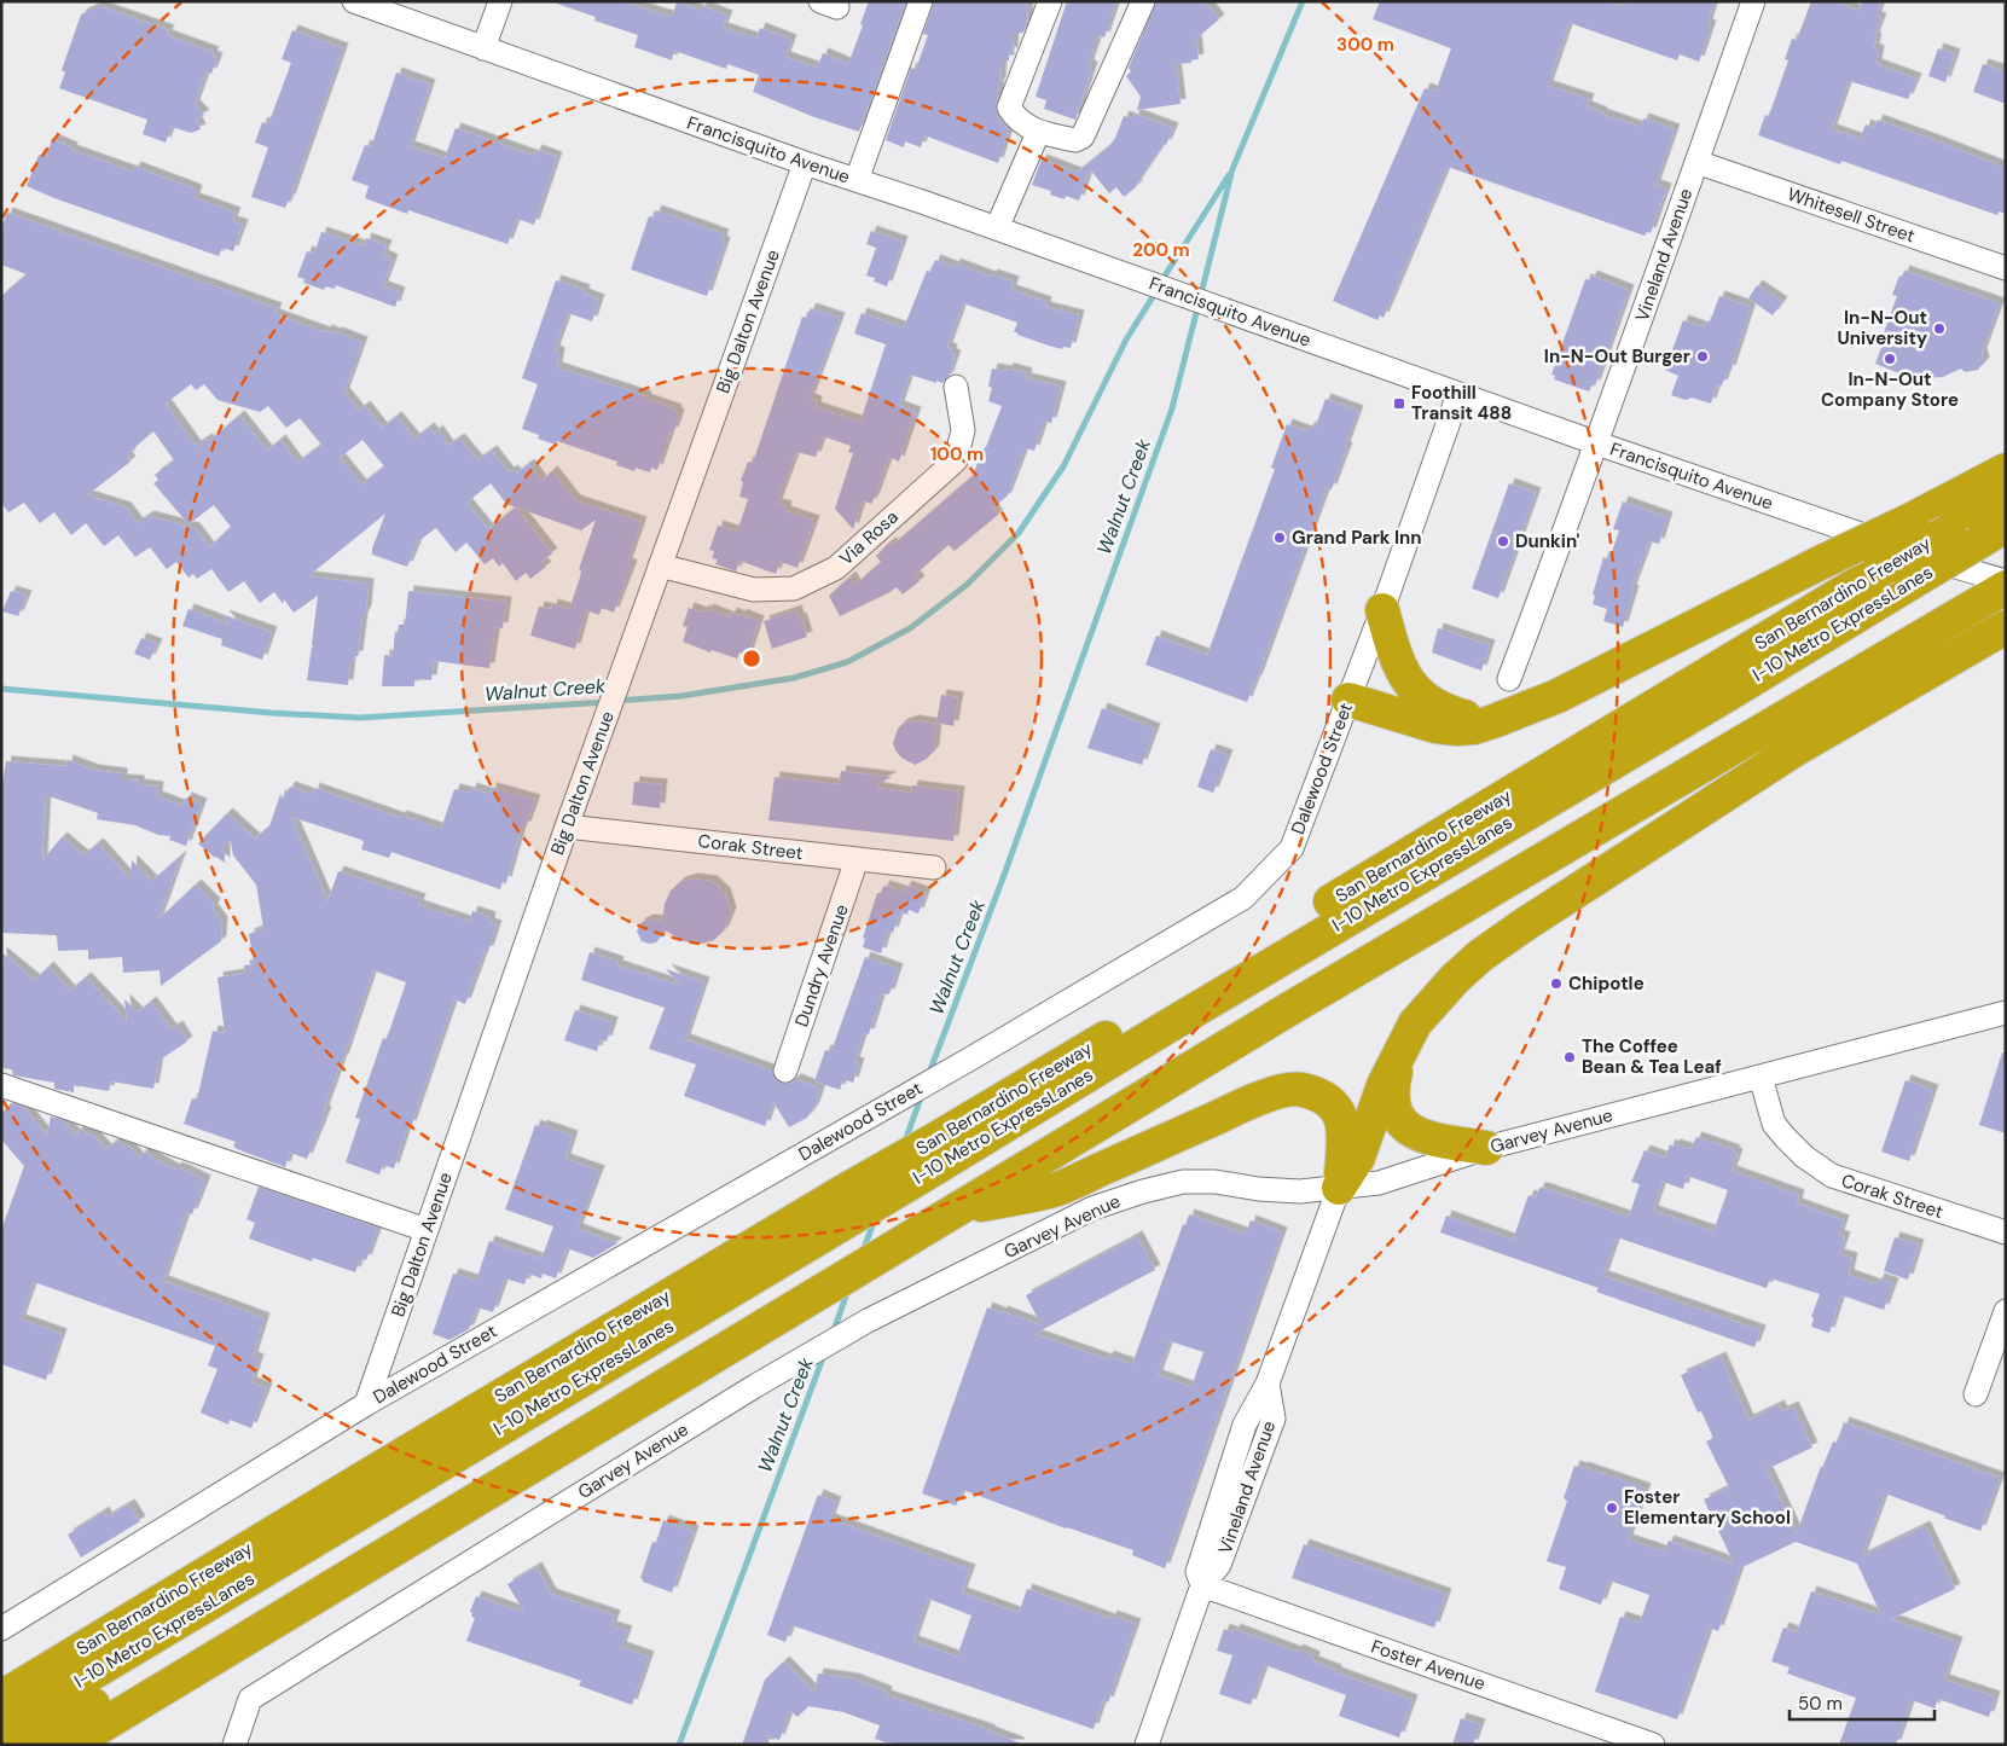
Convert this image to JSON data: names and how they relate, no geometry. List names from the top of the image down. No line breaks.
{"streets":{"highway":["San Bernardino Freeway","I-10 Metro ExpressLanes"],"street":["Francisquito Avenue","Whitesell Street","Vineland Avenue","Big Dalton Avenue","Via Rosa","Dalewood Street","Corak Street","Dundry Avenue","Garvey Avenue","Foster Avenue"]},"crossings":[["Francisquito Avenue","Vineland Avenue"],["Francisquito Avenue","Big Dalton Avenue"],["Francisquito Avenue","Dalewood Street"],["Whitesell Street","Vineland Avenue"],["Vineland Avenue","Garvey Avenue"],["Vineland Avenue","Foster Avenue"],["Big Dalton Avenue","Via Rosa"],["Big Dalton Avenue","Dalewood Street"],["Big Dalton Avenue","Corak Street"],["San Bernardino Freeway","I-10 Metro ExpressLanes"],["Corak Street","Dundry Avenue"],["Corak Street","Garvey Avenue"]],"water":["Walnut Creek"],"places":{"other":["In-N-Out University","In-N-Out Burger","In-N-Out Company Store","Grand Park Inn","Dunkin'","Chipotle","The Coffee Bean & Tea Leaf","Foster Elementary School"],"transit":["Foothill Transit 488"]},"scale_bar":"50 m","rings":["300 m","200 m","100 m"]}
